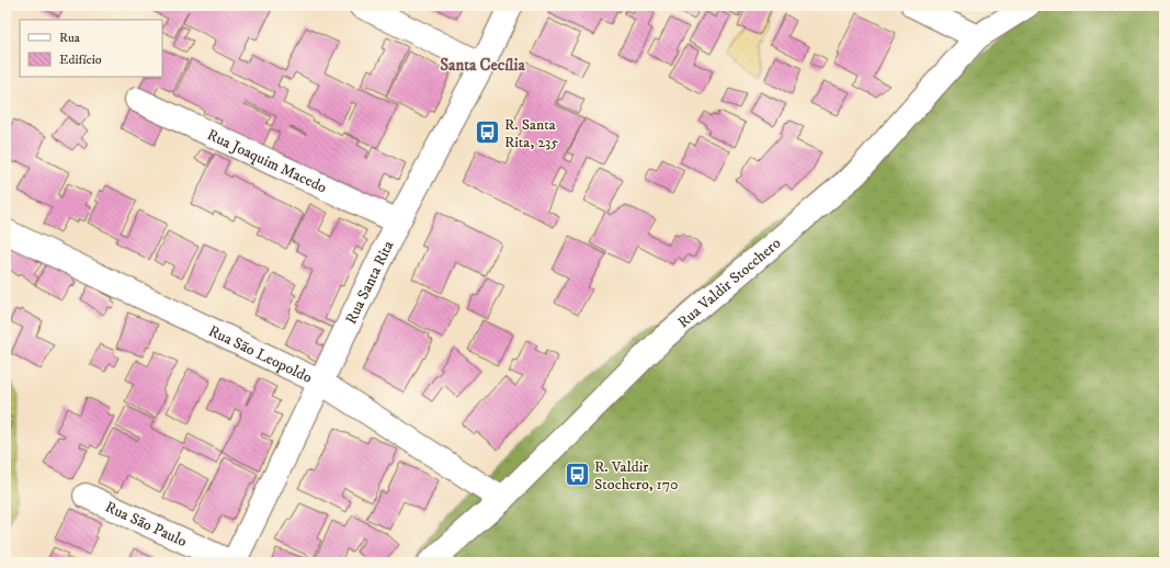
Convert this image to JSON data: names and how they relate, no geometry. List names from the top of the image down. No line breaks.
{"streets":{"street":["Rua Joaquim Macedo","Rua Valdir Stocchero","Rua Santa Rita","Rua São Leopoldo","Rua São Paulo"]},"crossings":[["Rua Joaquim Macedo","Rua Santa Rita"],["Rua Valdir Stocchero","Rua São Leopoldo"],["Rua Santa Rita","Rua São Leopoldo"],["Rua Santa Rita","Rua São Paulo"]],"districts":["Santa Cecília"],"places":{"bus stop":["R. Santa Rita, 235","R. Valdir Stochero, 170"]},"legend":["Rua","Edifício"]}
